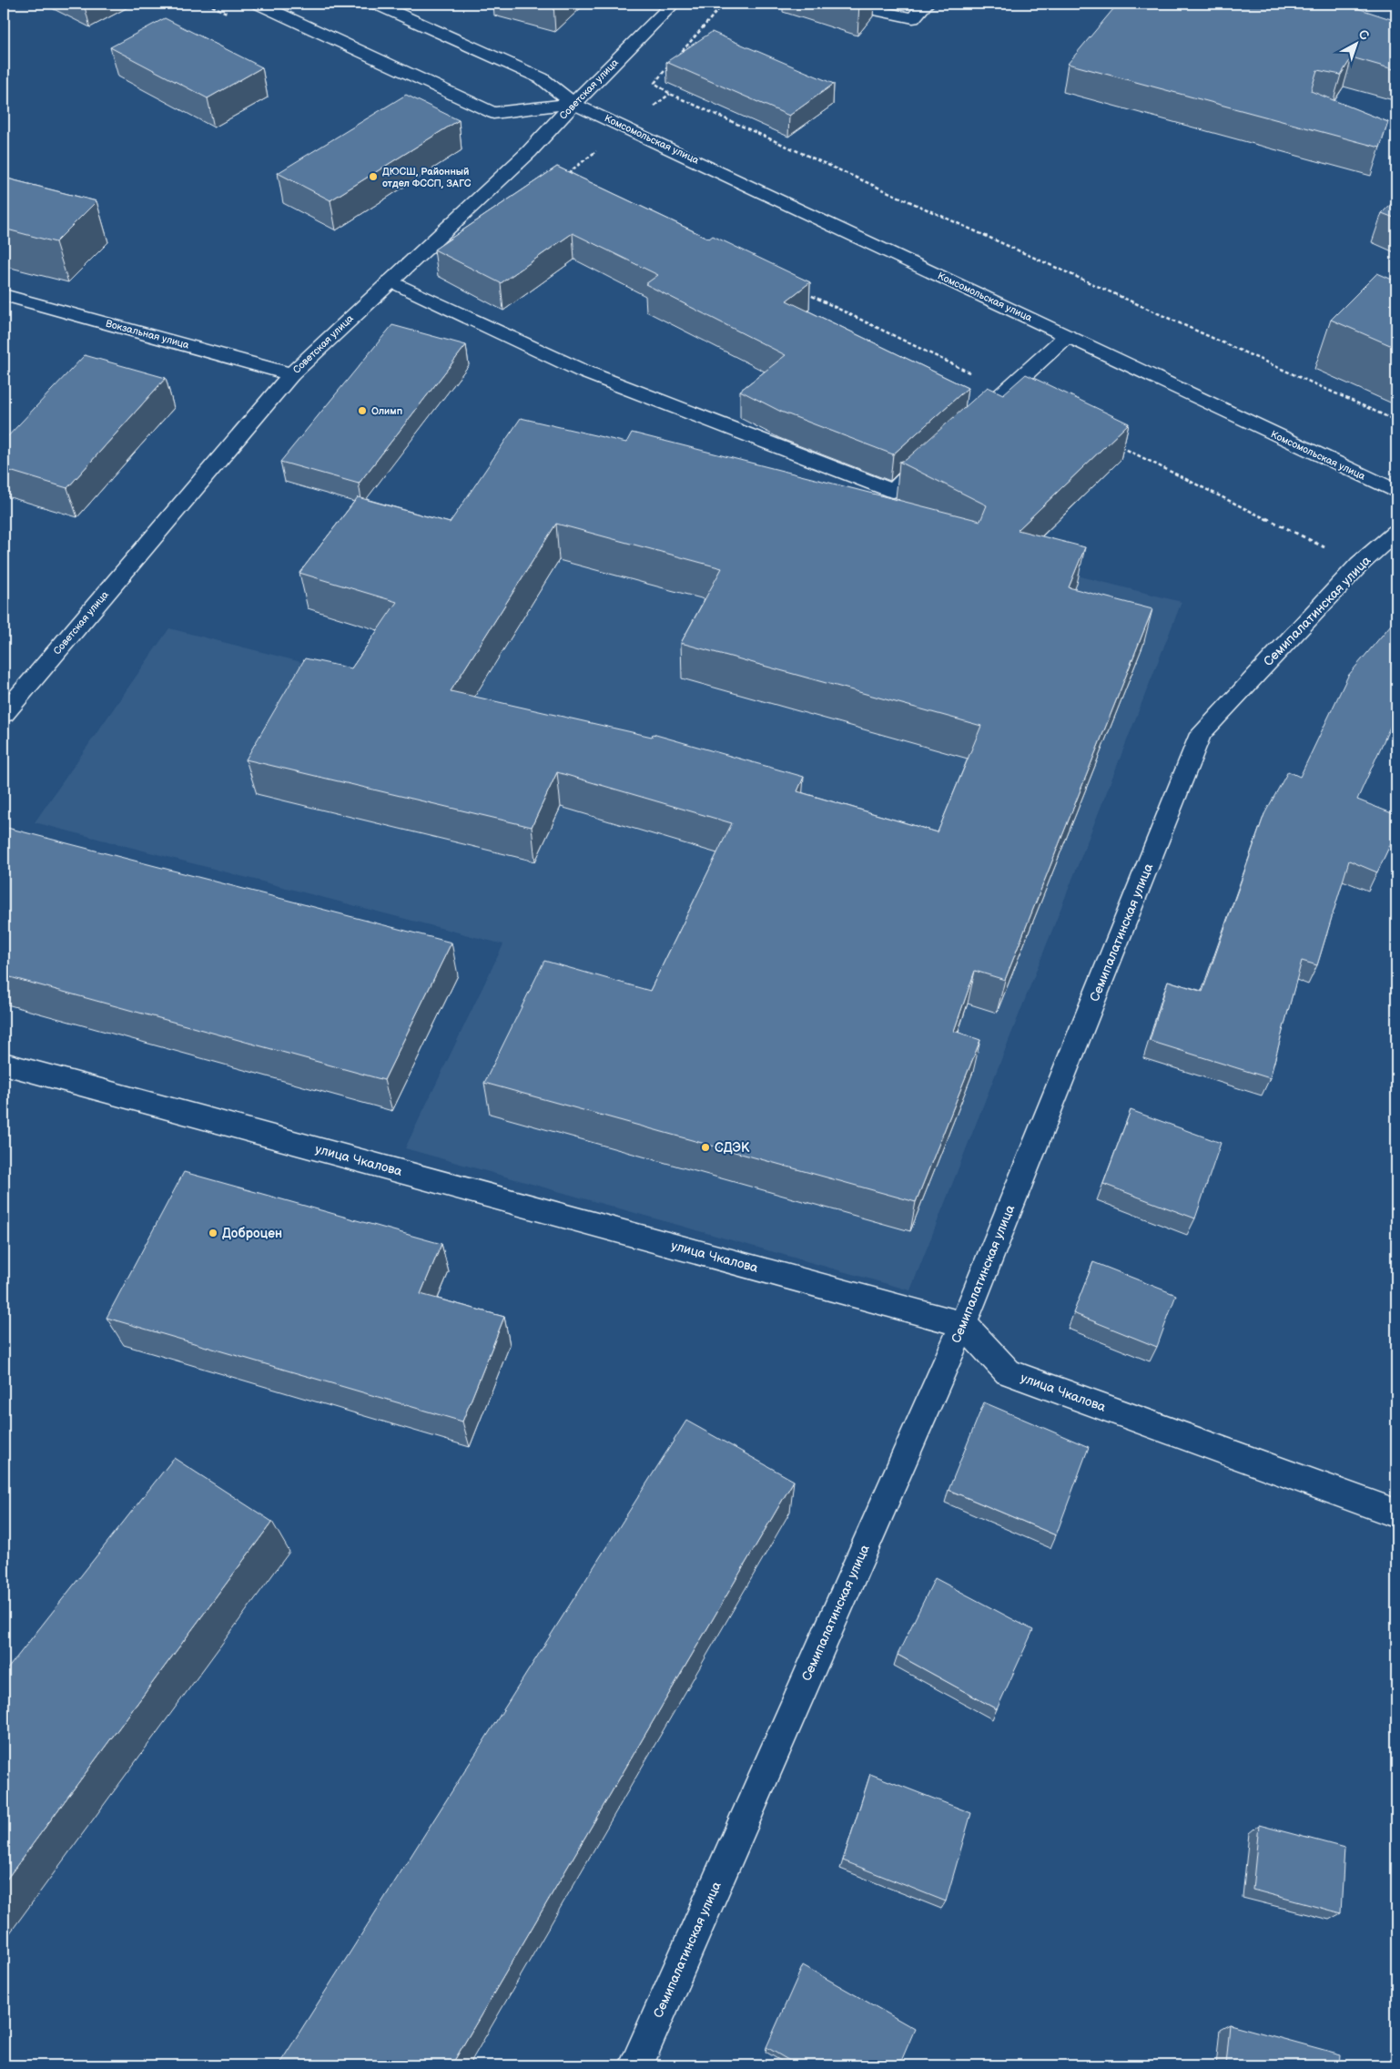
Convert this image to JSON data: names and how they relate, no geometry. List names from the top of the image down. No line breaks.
{"streets":{"main road":["Советская улица","Комсомольская улица","Вокзальная улица","Семипалатинская улица","улица Чкалова"]},"crossings":[["Советская улица","Комсомольская улица"],["Советская улица","Вокзальная улица"],["Семипалатинская улица","улица Чкалова"]],"places":["ДЮСШ, Районный отдел ФССП, ЗАГС","Олимп","СДЭК","Доброцен"],"north":"top right"}
